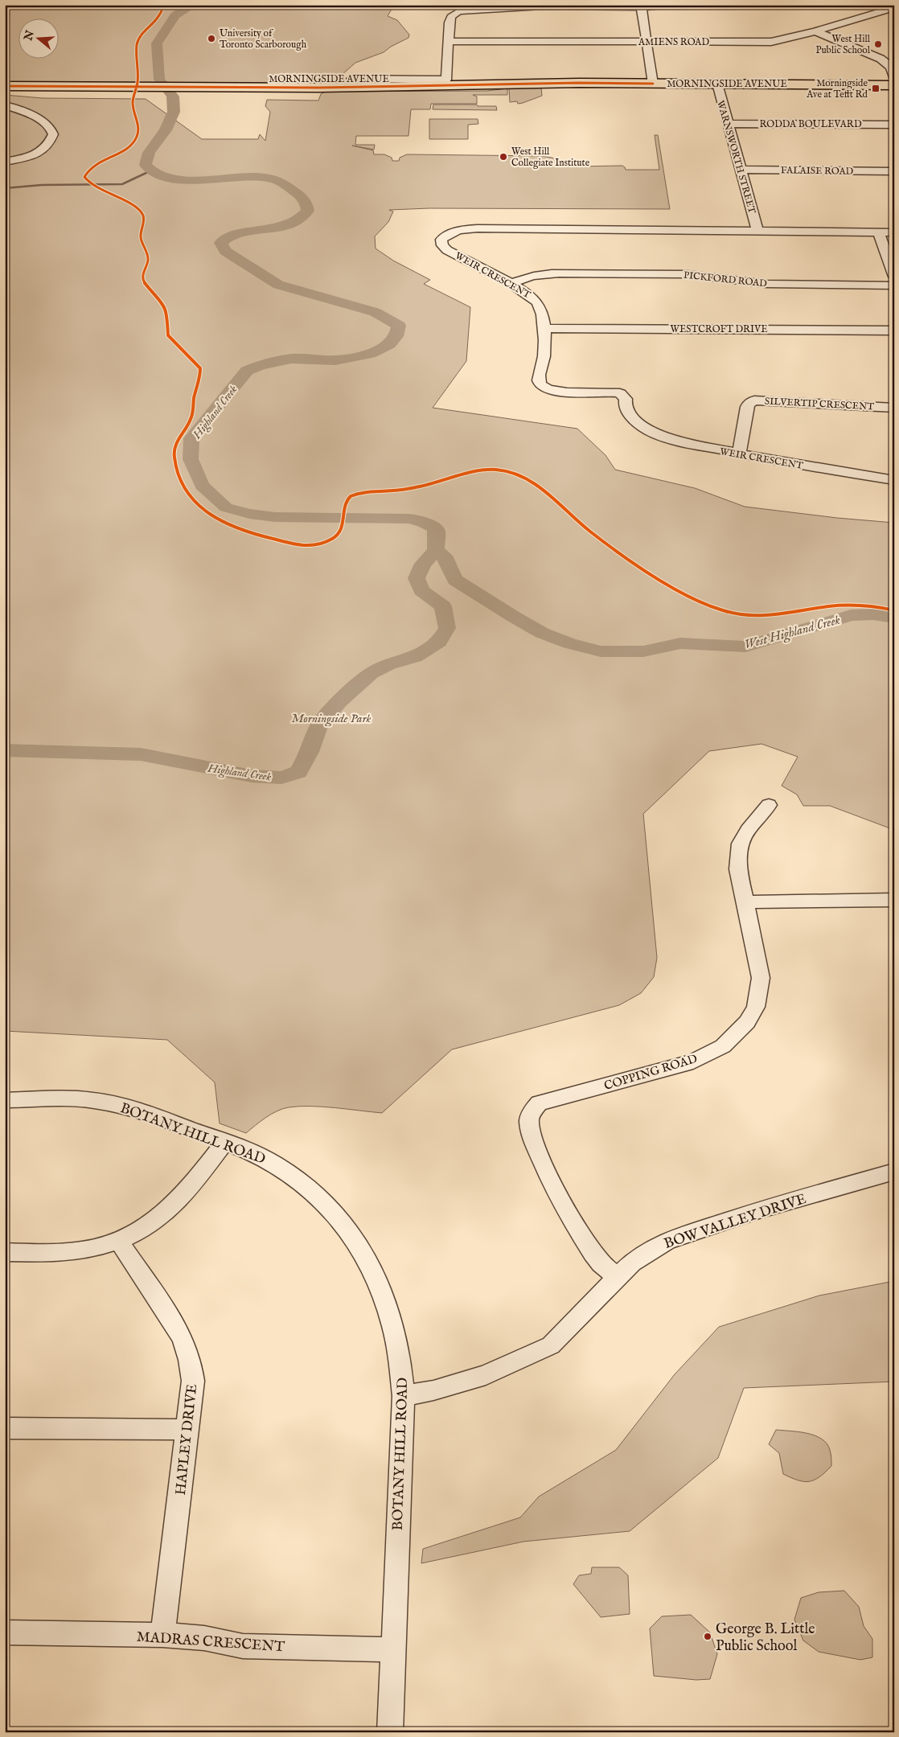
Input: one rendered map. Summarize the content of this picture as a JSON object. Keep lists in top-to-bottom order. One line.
{"streets":{"main road":["MORNINGSIDE AVENUE"],"street":["AMIENS ROAD","RODDA BOULEVARD","WARNSWORTH STREET","FALAISE ROAD","WEIR CRESCENT","PICKFORD ROAD","WESTCROFT DRIVE","SILVERTIP CRESCENT","COPPING ROAD","BOTANY HILL ROAD","BOW VALLEY DRIVE","HAPLEY DRIVE","MADRAS CRESCENT"]},"crossings":[["MORNINGSIDE AVENUE","WARNSWORTH STREET"],["RODDA BOULEVARD","WARNSWORTH STREET"],["WARNSWORTH STREET","FALAISE ROAD"],["WARNSWORTH STREET","WEIR CRESCENT"],["WEIR CRESCENT","PICKFORD ROAD"],["WEIR CRESCENT","WESTCROFT DRIVE"],["WEIR CRESCENT","SILVERTIP CRESCENT"],["COPPING ROAD","BOW VALLEY DRIVE"],["BOTANY HILL ROAD","BOW VALLEY DRIVE"],["BOTANY HILL ROAD","MADRAS CRESCENT"],["HAPLEY DRIVE","MADRAS CRESCENT"]],"water":["Highland Creek","West Highland Creek"],"parks":["Morningside Park"],"places":{"other":["University of Toronto Scarborough","West Hill Public School","West Hill Collegiate Institute","George B. Little Public School"],"transit":["Morningside Ave at Tefft Rd"]},"north":"left"}
